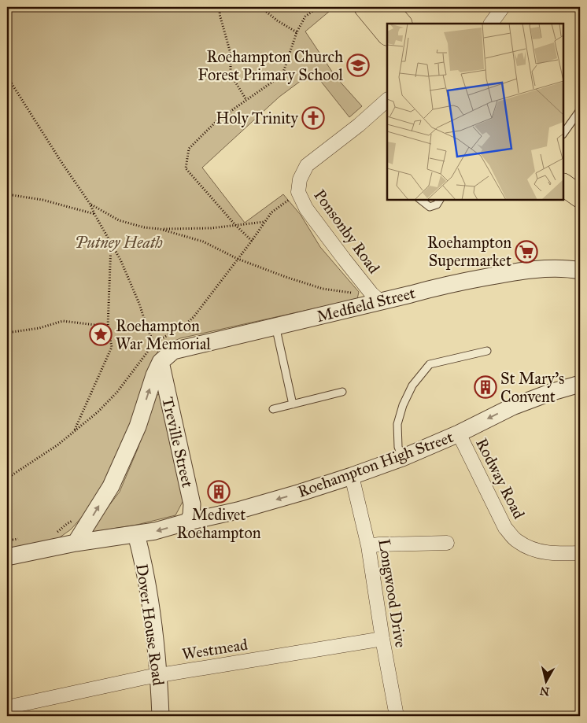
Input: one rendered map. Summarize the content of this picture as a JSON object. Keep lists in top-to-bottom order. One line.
{"streets":{"street":["Ponsonby Road","Medfield Street","Treville Street","Roehampton High Street","Rodway Road","Longwood Drive","Dover House Road","Westmead"]},"crossings":[["Ponsonby Road","Medfield Street"],["Medfield Street","Treville Street"],["Treville Street","Roehampton High Street"],["Roehampton High Street","Rodway Road"],["Roehampton High Street","Longwood Drive"],["Longwood Drive","Westmead"],["Dover House Road","Westmead"]],"one_way":["Roehampton High Street"],"parks":["Putney Heath"],"places":{"school or university":["Roehampton Church Forest Primary School"],"church":["Holy Trinity"],"supermarket":["Roehampton Supermarket"],"place":["Roehampton War Memorial"],"building":["St Mary's Convent","Medivet Roehampton"]},"north":"bottom"}
